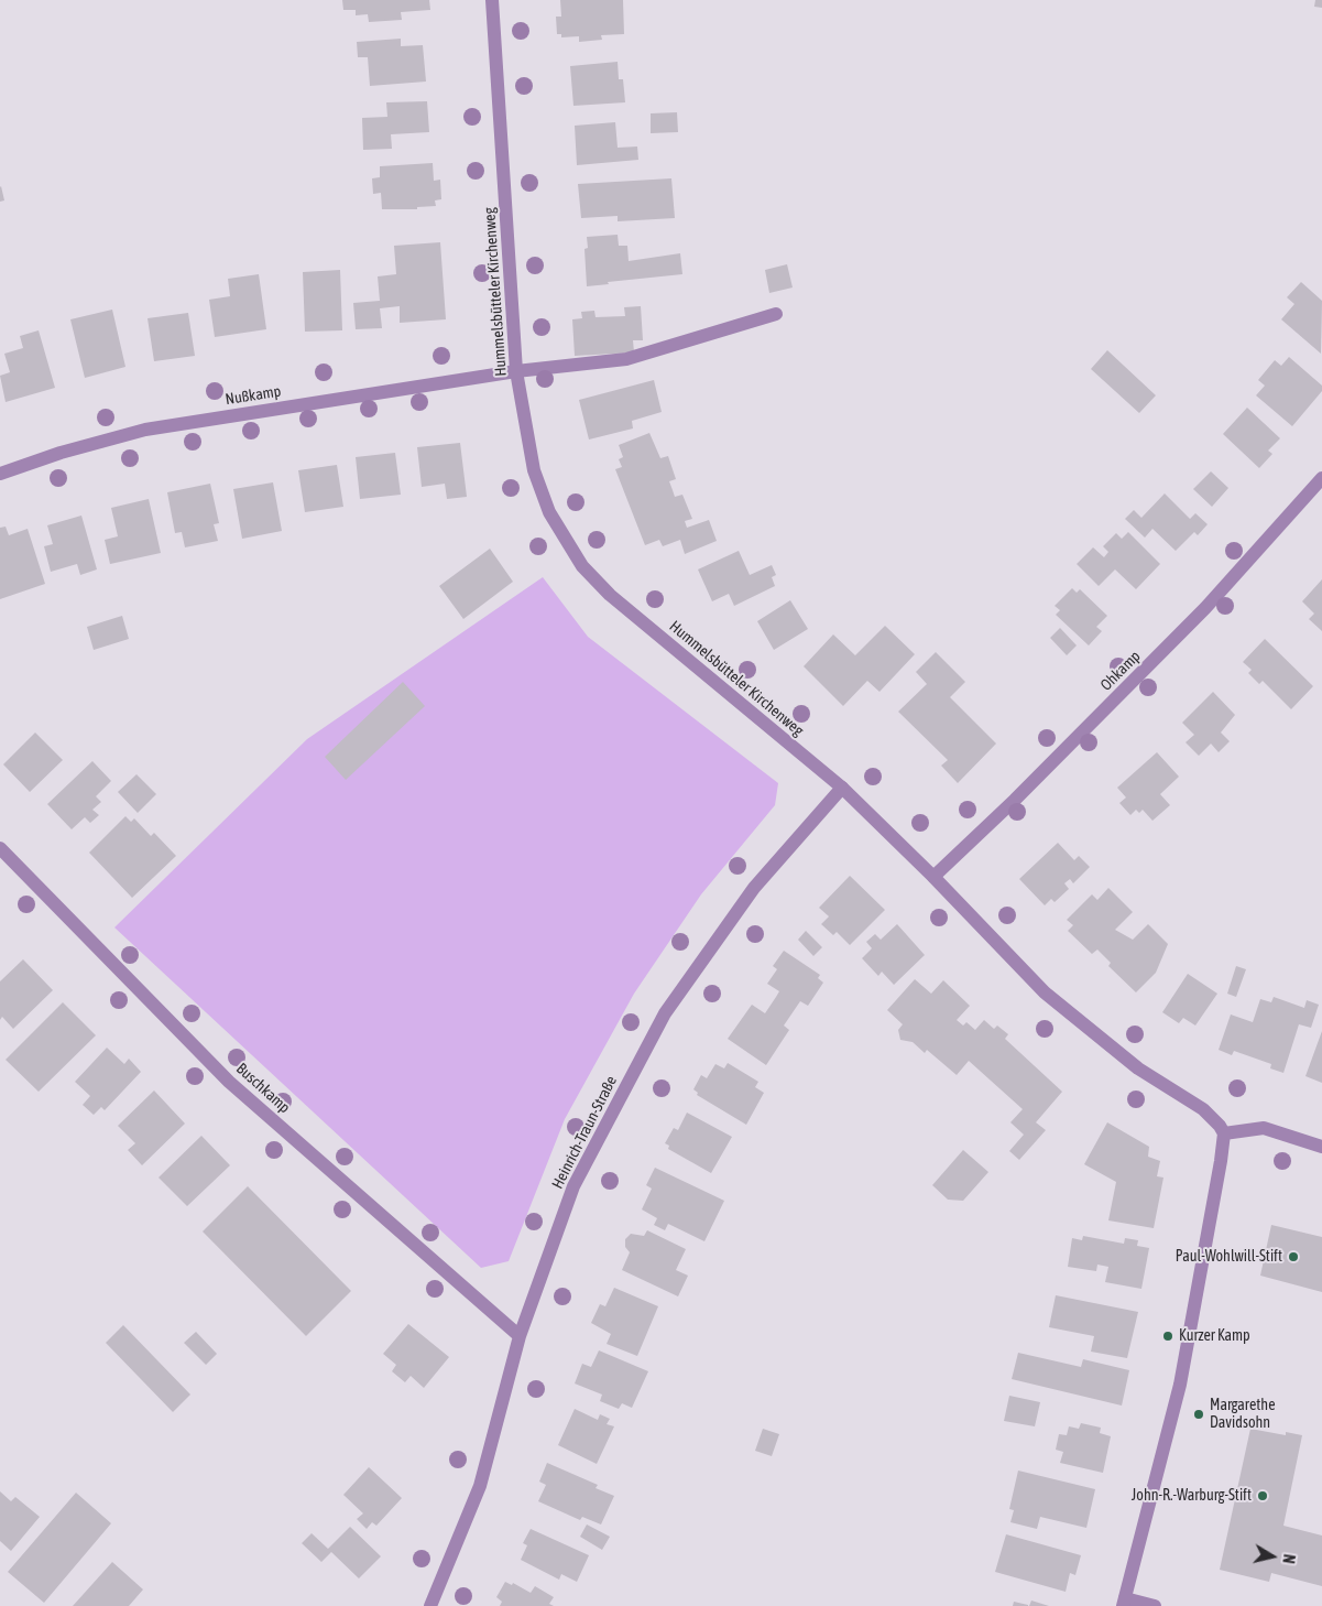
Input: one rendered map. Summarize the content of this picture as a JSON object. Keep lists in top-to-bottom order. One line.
{"streets":{"street":["Hummelsbütteler Kirchenweg","Nußkamp","Ohkamp","Buschkamp","Heinrich-Traun-Straße"]},"crossings":[["Hummelsbütteler Kirchenweg","Nußkamp"],["Hummelsbütteler Kirchenweg","Ohkamp"],["Hummelsbütteler Kirchenweg","Heinrich-Traun-Straße"],["Buschkamp","Heinrich-Traun-Straße"]],"places":["Paul-Wohlwill-Stift","Kurzer Kamp","Margarethe Davidsohn","John-R.-Warburg-Stift"],"north":"right"}
